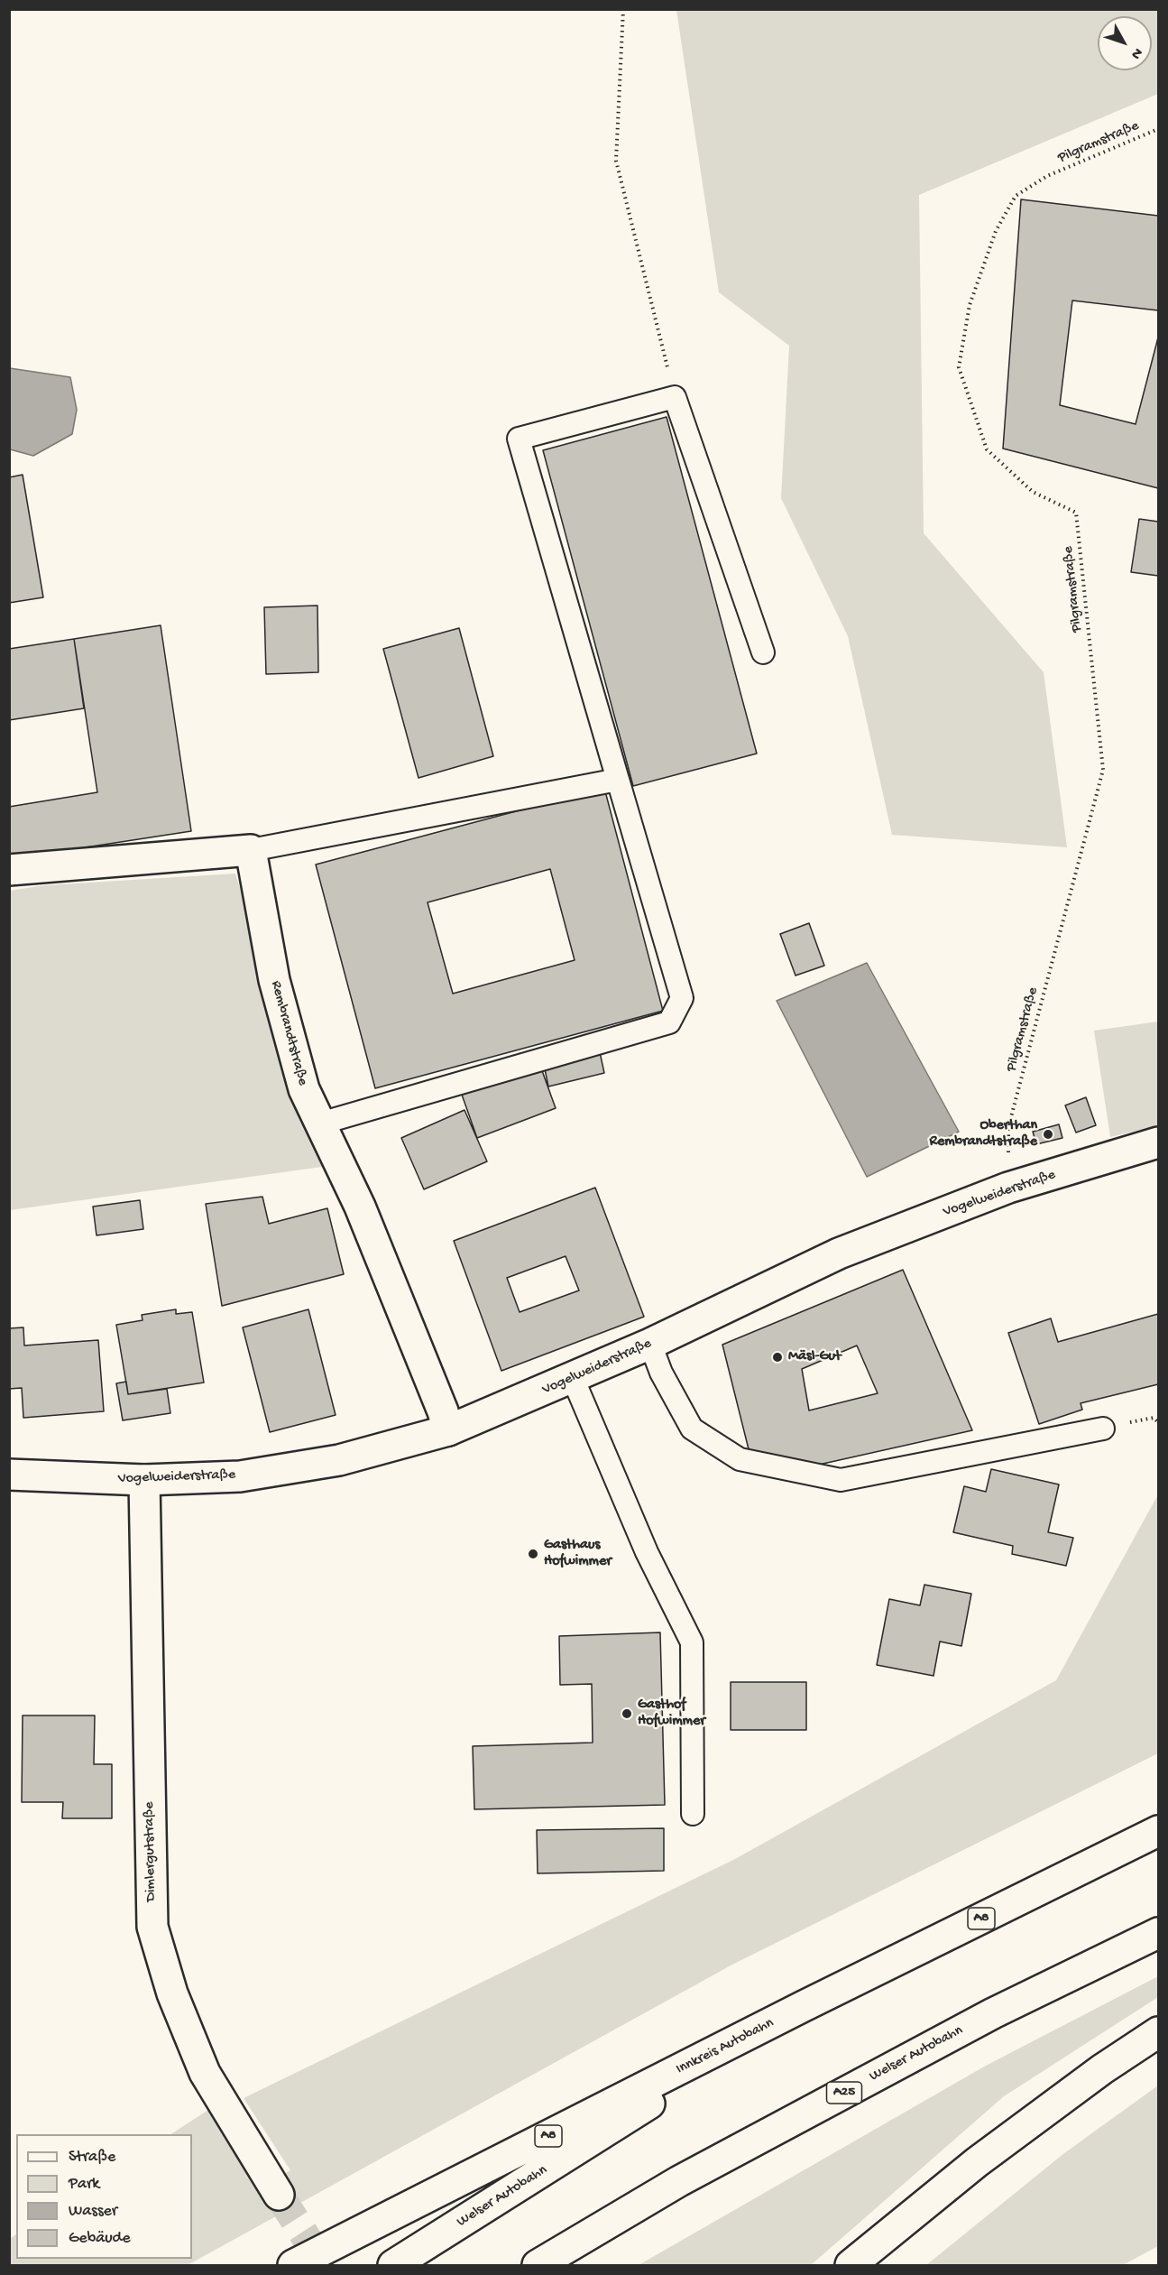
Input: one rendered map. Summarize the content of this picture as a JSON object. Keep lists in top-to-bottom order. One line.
{"streets":{"main road":["Rembrandtstraße","Vogelweiderstraße","Dimlergutstraße","A8","Innkreis Autobahn","Welser Autobahn","A25"],"path":["Pilgramstraße"]},"crossings":[["Pilgramstraße","Vogelweiderstraße"],["Rembrandtstraße","Vogelweiderstraße"],["Vogelweiderstraße","Dimlergutstraße"],["Innkreis Autobahn","Welser Autobahn"]],"places":["Oberthan Rembrandtstraße","Mäsl-Gut","Gasthaus Hofwimmer","Gasthof Hofwimmer"],"legend":["Straße","Park","Wasser","Gebäude"],"north":"bottom right"}
